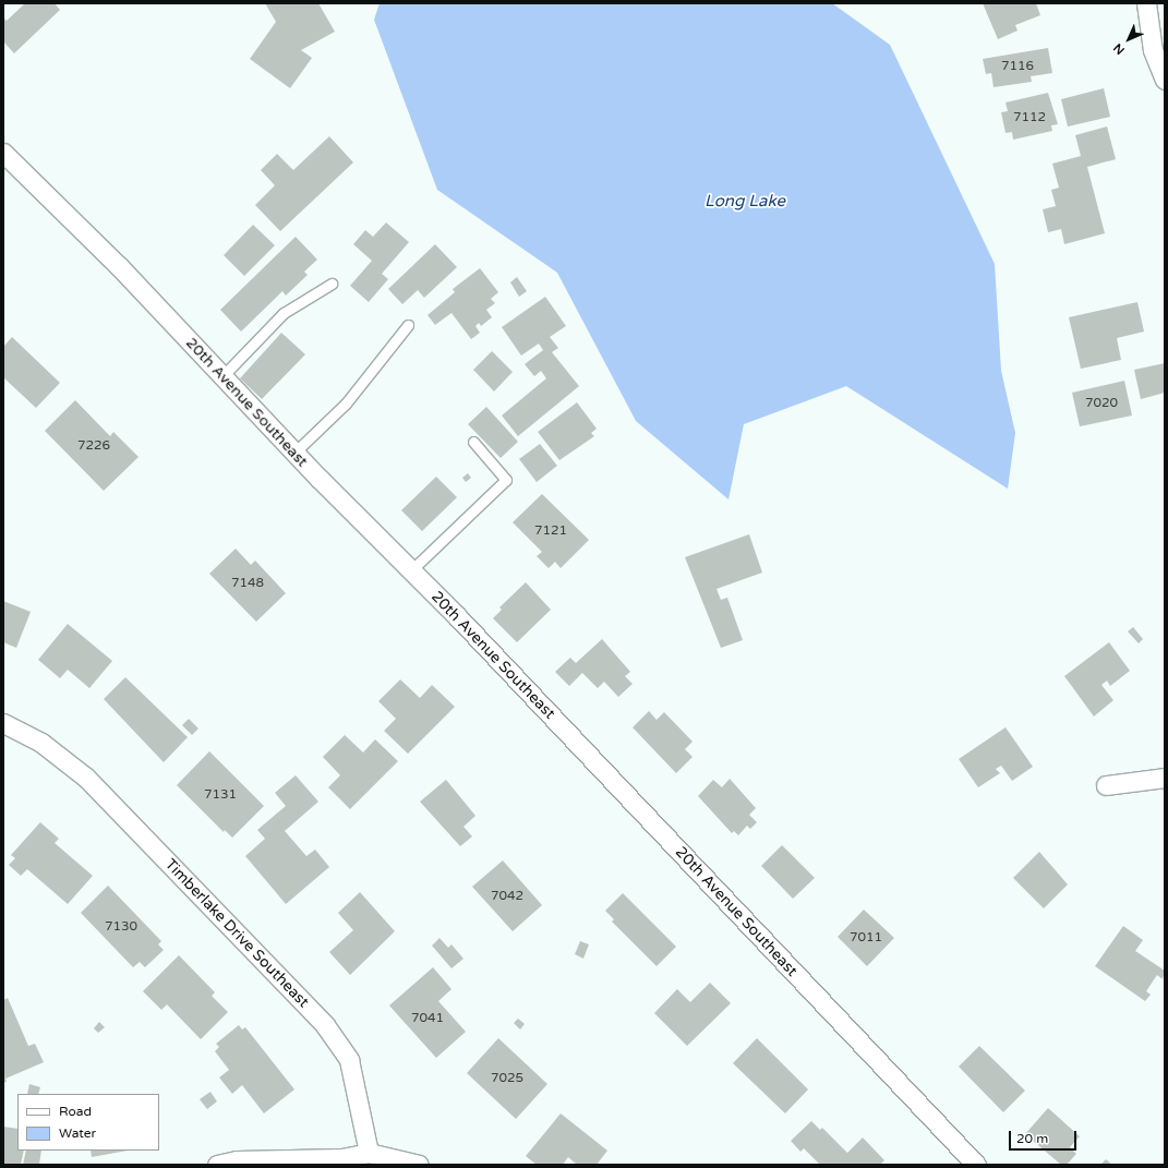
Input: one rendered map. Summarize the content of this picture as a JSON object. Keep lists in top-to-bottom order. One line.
{"streets":{"street":["20th Avenue Southeast","Timberlake Drive Southeast"]},"water":["Long Lake"],"house_numbers":["7116","7112","7020","7226","7121","7148","7131","7042","7130","7011","7041","7025"],"legend":["Road","Water"],"scale_bar":"20 m","north":"bottom left"}
